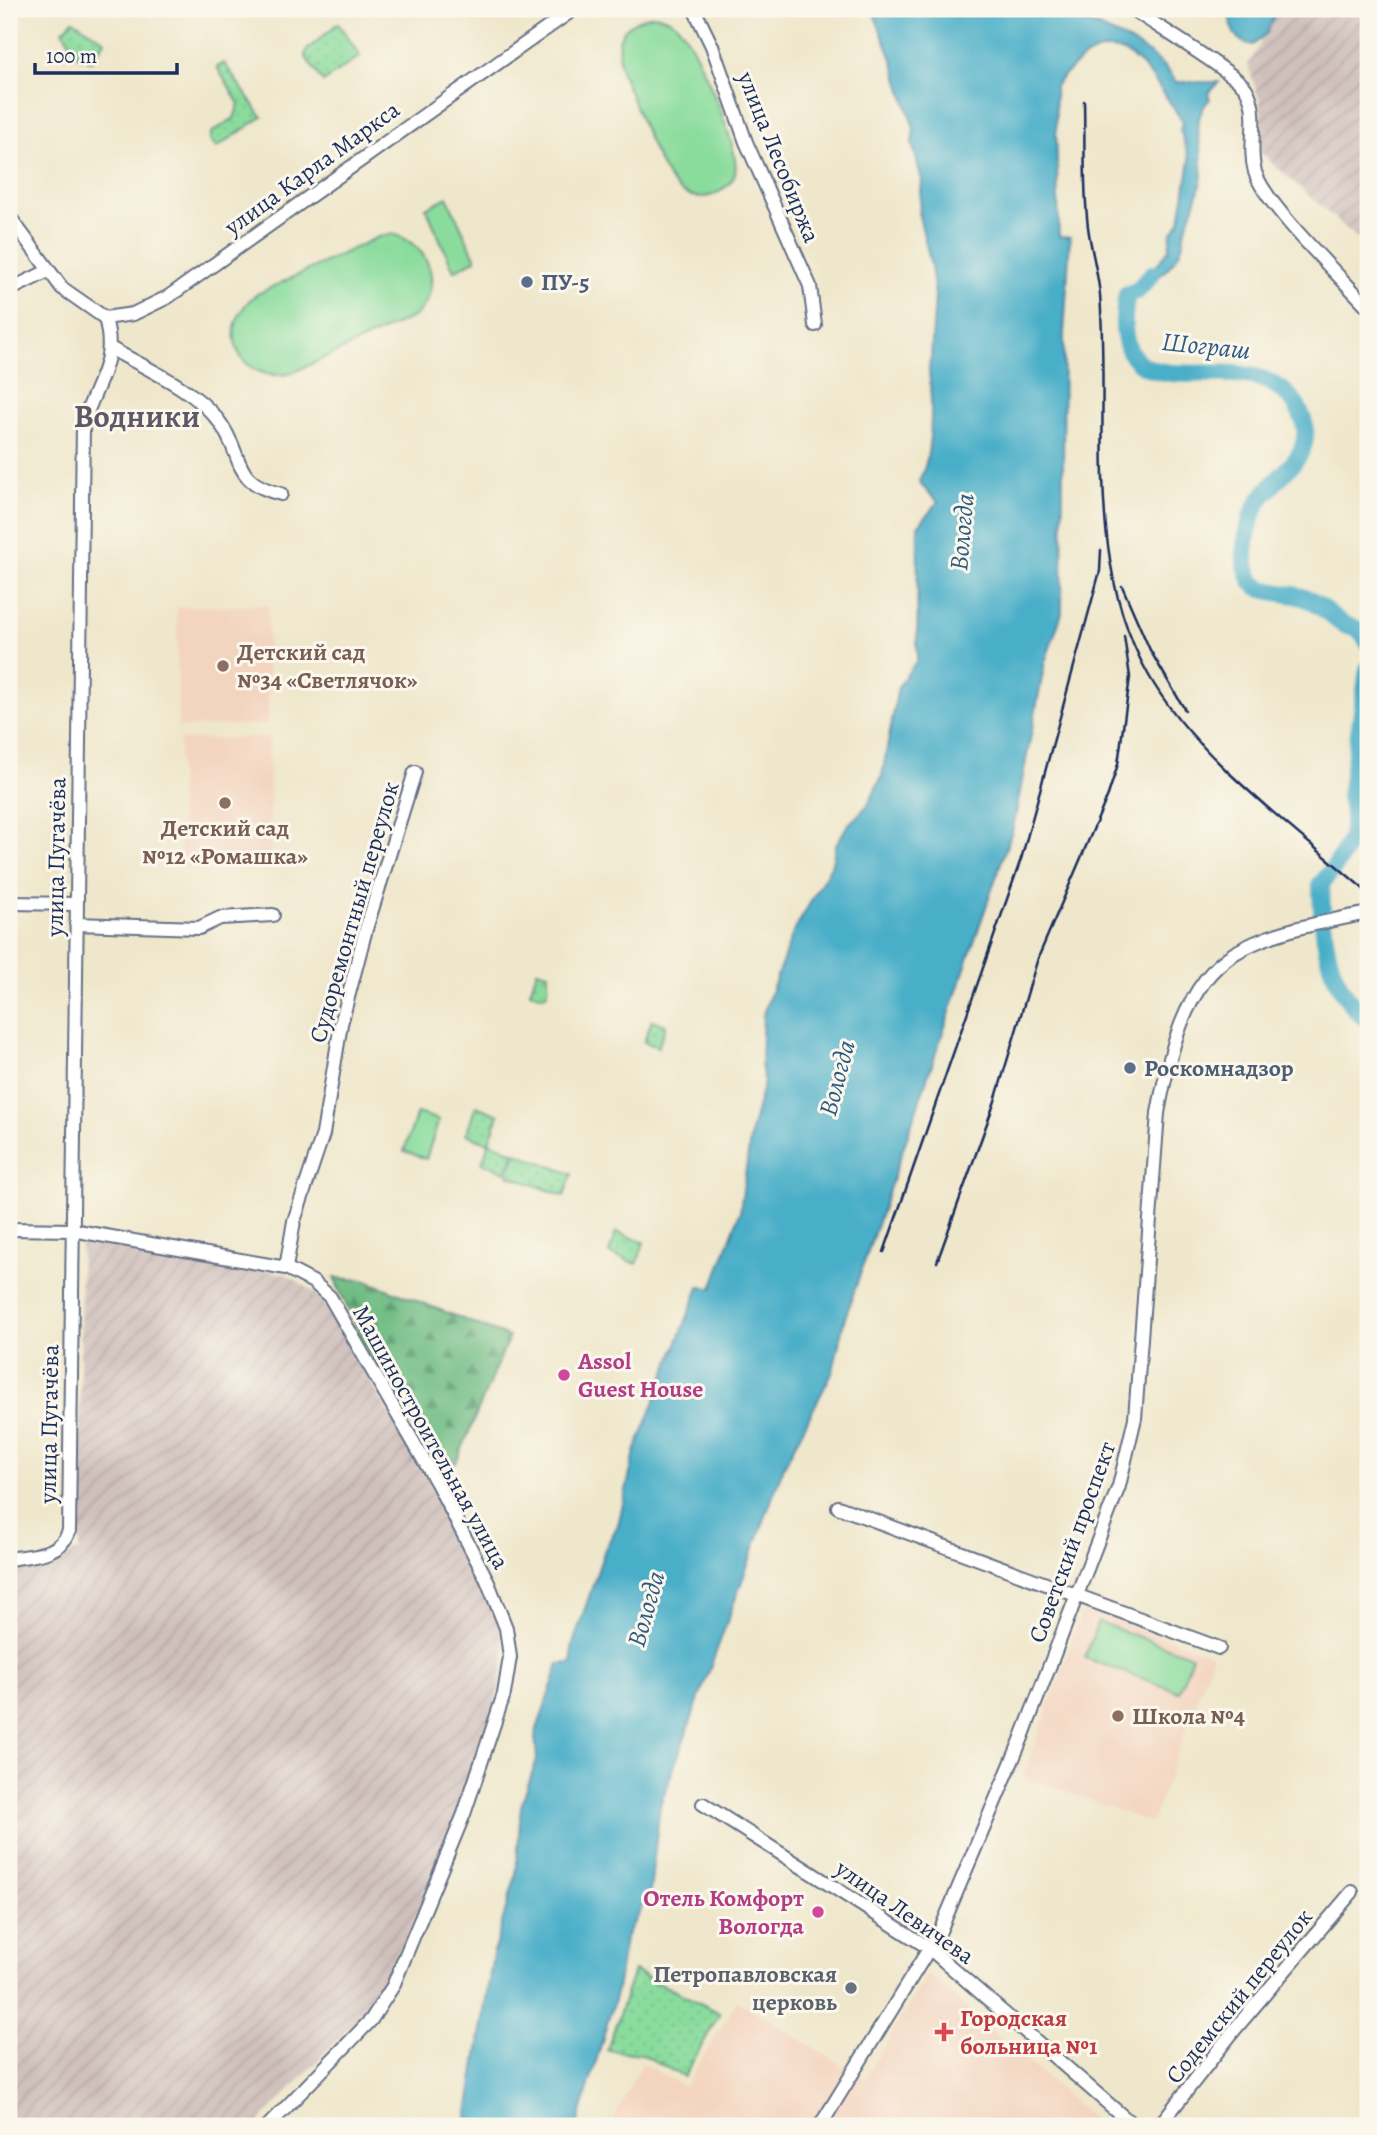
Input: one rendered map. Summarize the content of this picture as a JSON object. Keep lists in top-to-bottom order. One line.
{"streets":{"street":["улица Лесобиржа","улица Карла Маркса","улица Пугачёва","Судоремонтный переулок","Машиностроительная улица","Советский проспект","улица Левичева","Содемский переулок"]},"crossings":[["улица Карла Маркса","улица Пугачёва"],["улица Пугачёва","Машиностроительная улица"],["Судоремонтный переулок","Машиностроительная улица"],["Советский проспект","улица Левичева"]],"districts":["Водники"],"water":["Шограш","Вологда"],"places":{"other":["ПУ-5","Детский сад №34 «Светлячок»","Детский сад №12 «Ромашка»","Роскомнадзор","Assol Guest House","Школа №4","Отель Комфорт Вологда","Петропавловская церковь"],"health":["Городская больница №1"]},"scale_bar":"100 m"}
